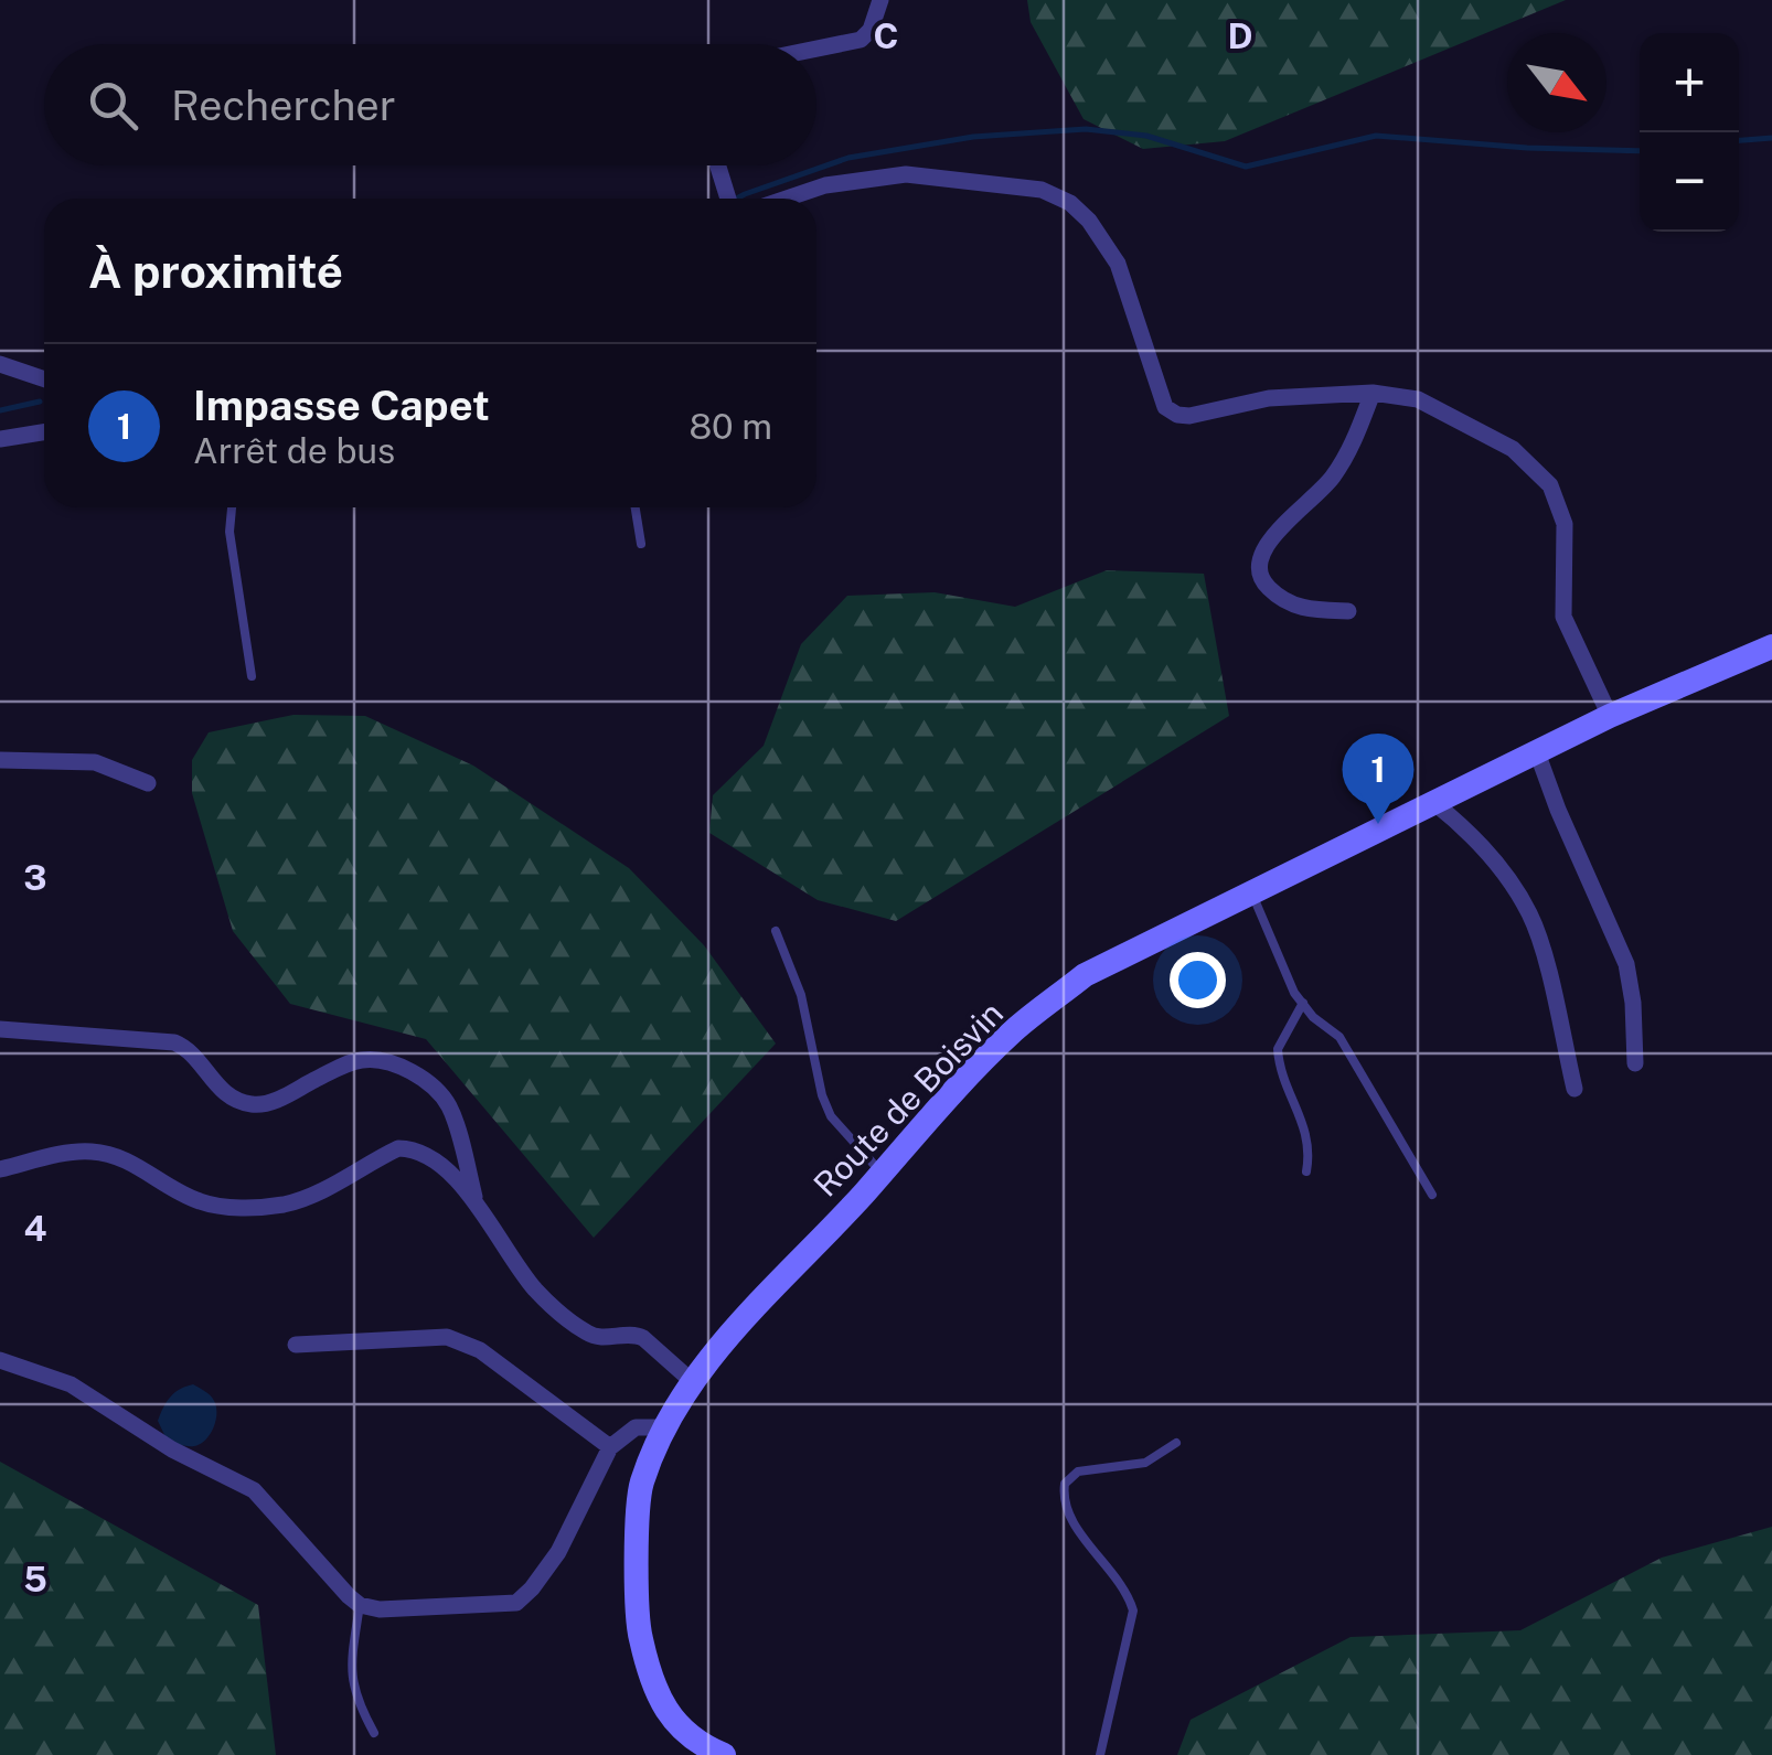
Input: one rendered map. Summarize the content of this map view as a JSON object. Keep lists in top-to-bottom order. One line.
{"streets":{"main road":["Route de Boisvin"]},"north":"bottom right","page":{"map_buttons":["+","−"],"search":"Rechercher","heading":"À proximité","list":[{"mark":"1","name":"Impasse Capet","note":"Arrêt de bus","value":"80 m"}],"pins":"1"},"grid":{"columns":["C","D"],"rows":["3","4","5"]}}
